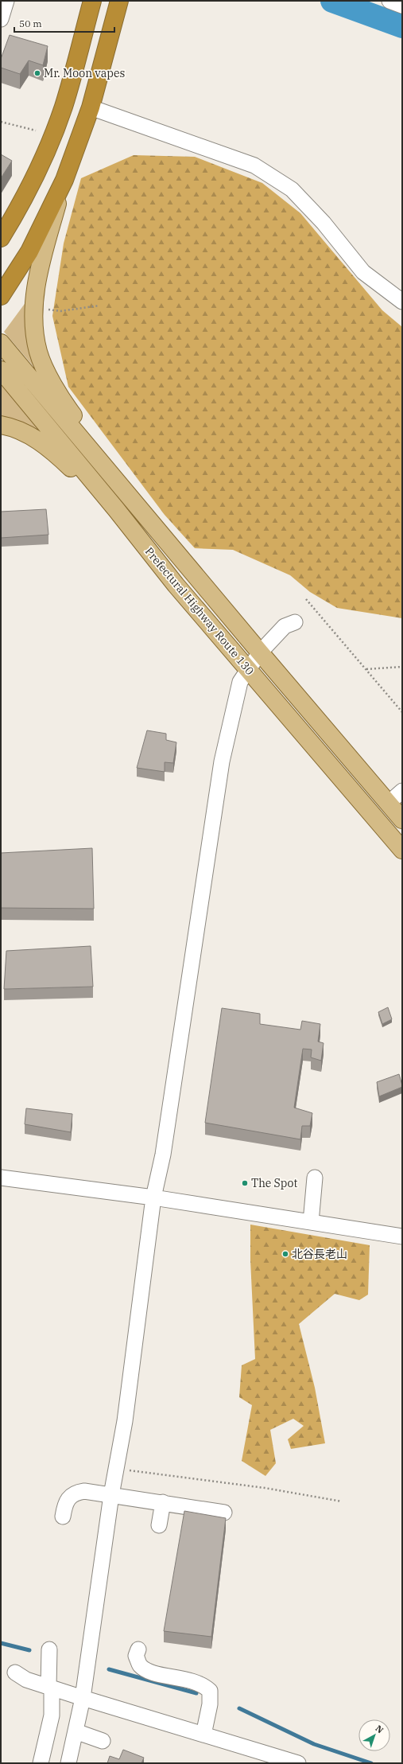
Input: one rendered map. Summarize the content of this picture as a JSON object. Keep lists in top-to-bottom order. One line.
{"streets":{"main road":["Prefectural Highway Route 130"]},"places":["Mr. Moon vapes","The Spot","北谷長老山"],"scale_bar":"50 m","north":"top right"}
